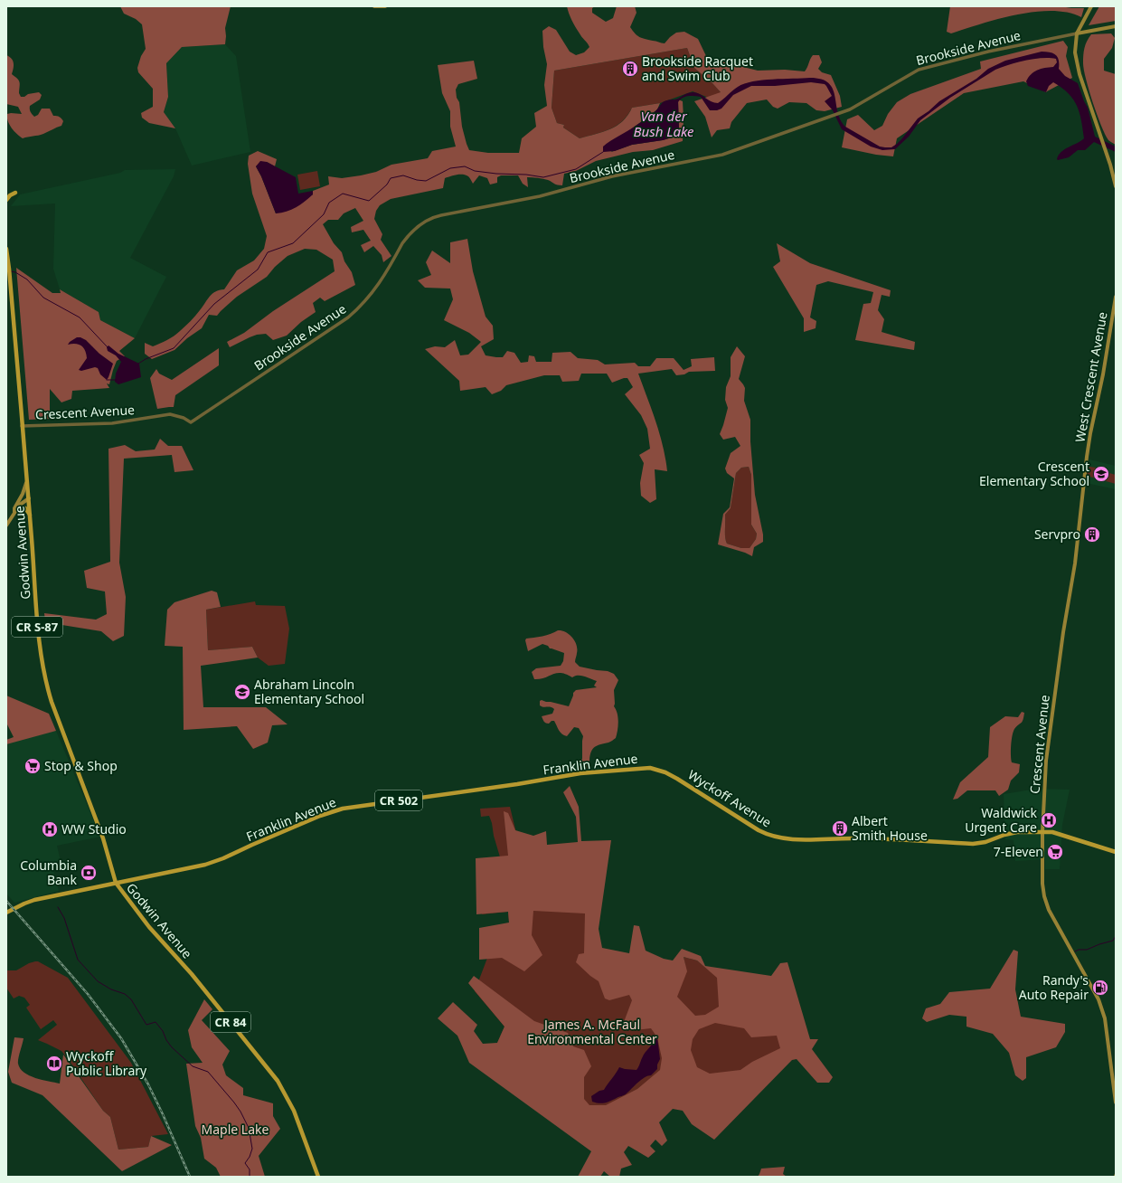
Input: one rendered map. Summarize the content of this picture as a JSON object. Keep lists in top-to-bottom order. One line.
{"streets":{"main road":["Brookside Avenue","West Crescent Avenue","Crescent Avenue","Godwin Avenue","CR S-87","Franklin Avenue","Wyckoff Avenue","CR 502","CR 84"]},"crossings":[["Brookside Avenue","Crescent Avenue"],["West Crescent Avenue","Crescent Avenue"],["Crescent Avenue","Wyckoff Avenue"],["Godwin Avenue","Franklin Avenue"],["Franklin Avenue","Wyckoff Avenue"]],"water":["Van der Bush Lake"],"parks":["James A. McFaul Environmental Center","Maple Lake"],"places":{"building":["Brookside Racquet and Swim Club","Servpro","Albert Smith House"],"school or university":["Crescent Elementary School","Abraham Lincoln Elementary School"],"supermarket":["Stop & Shop","7-Eleven"],"hospital":["Waldwick Urgent Care","WW Studio"],"bank":["Columbia Bank"],"fuel station":["Randy's Auto Repair"],"library":["Wyckoff Public Library"]}}
